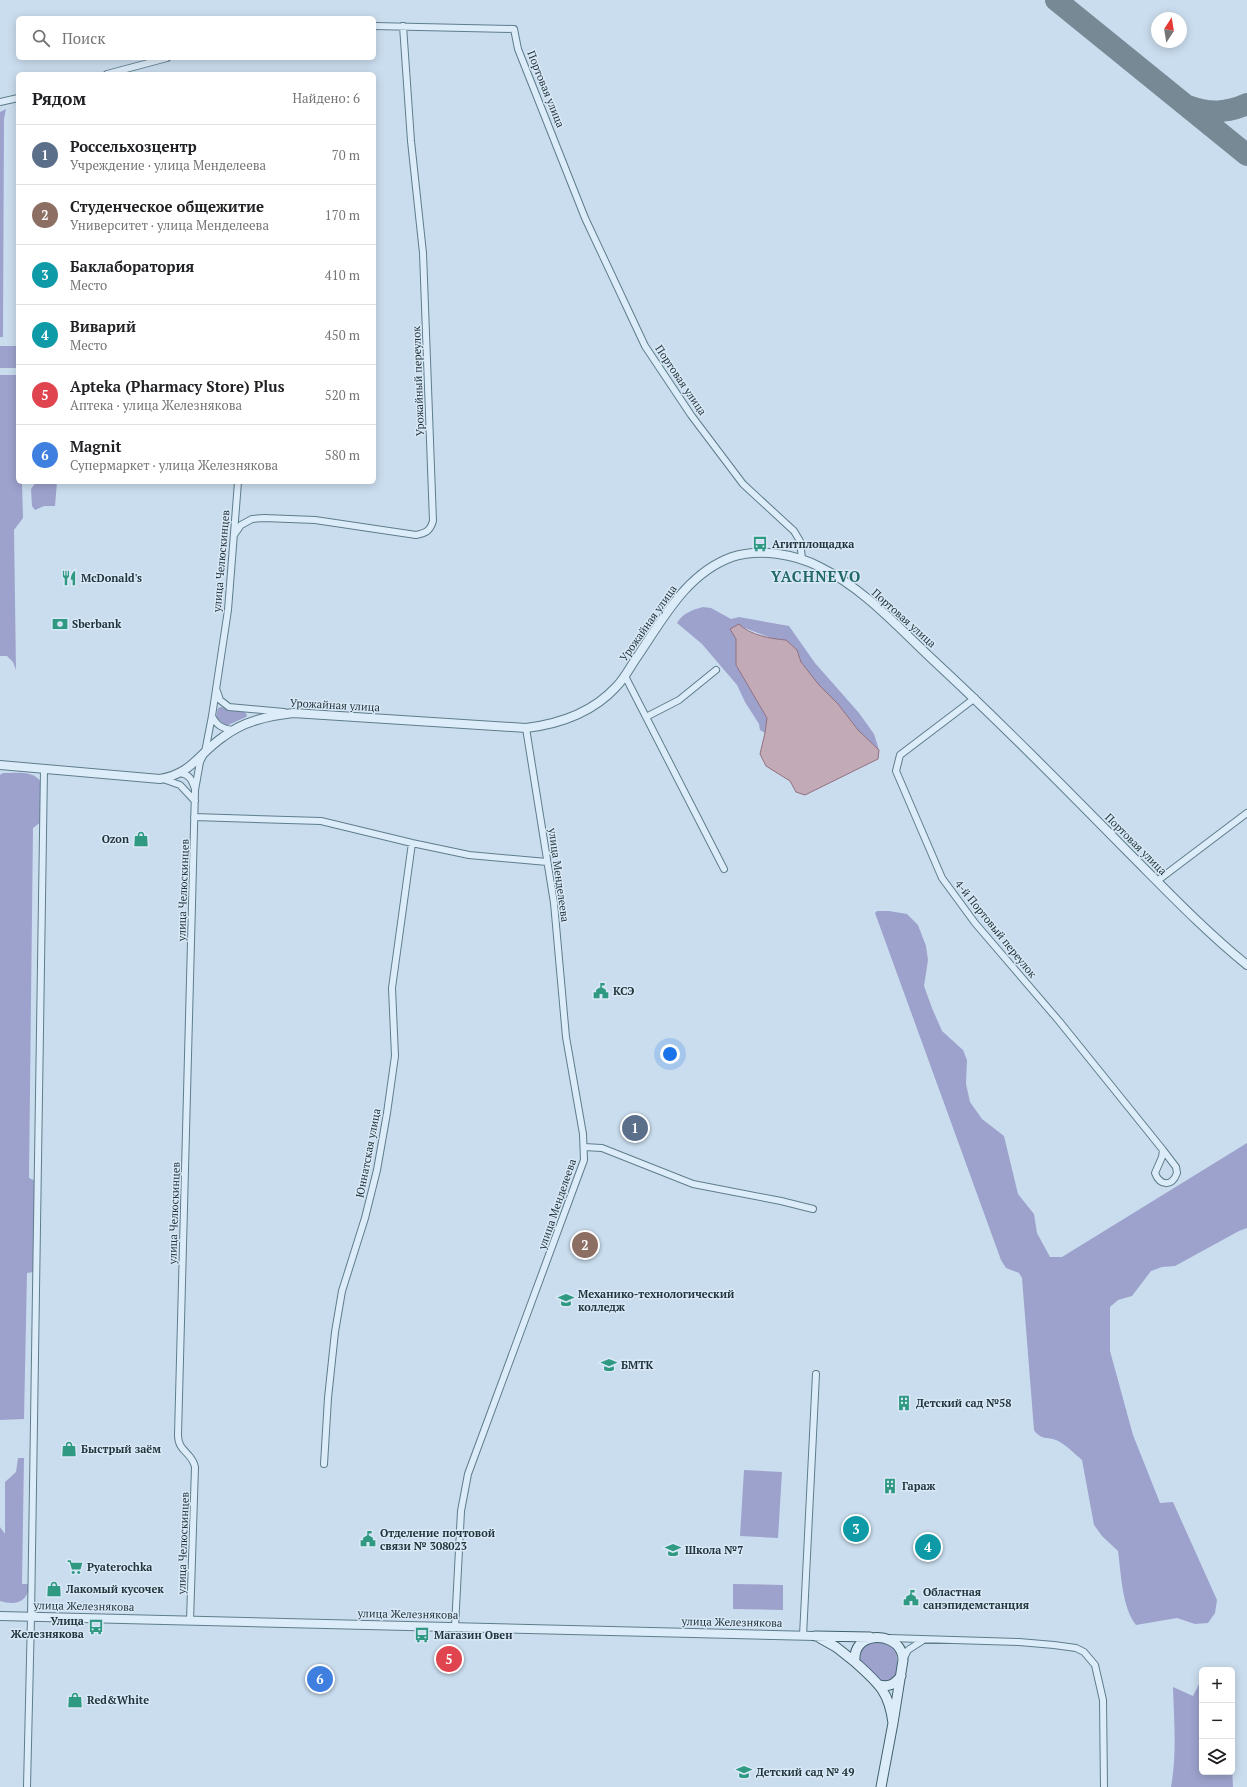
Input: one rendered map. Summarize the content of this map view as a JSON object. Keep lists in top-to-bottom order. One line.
{"streets":{"main road":["улица Железнякова"],"street":["Портовая улица","Урожайный переулок","улица Челюскинцев","Урожайная улица","улица Менделеева","4-й Портовый переулок","Юннатская улица"]},"crossings":[["Портовая улица","Урожайный переулок"],["Портовая улица","Урожайная улица"],["Портовая улица","4-й Портовый переулок"],["Урожайный переулок","улица Челюскинцев"],["улица Челюскинцев","Урожайная улица"],["улица Челюскинцев","улица Железнякова"],["Урожайная улица","улица Менделеева"],["улица Менделеева","улица Железнякова"]],"districts":["YACHNEVO"],"places":{"bus stop":["Агитплощадка","Улица Железнякова","Магазин Овен"],"restaurant":["McDonald's"],"bank":["Sberbank"],"shop":["Ozon","Быстрый заём","Лакомый кусочек","Red&White"],"public building":["КСЭ","Отделение почтовой связи № 308023","Областная санэпидемстанция"],"school or university":["Механико-технологический колледж","БМТК","Школа №7","Детский сад № 49"],"building":["Детский сад №58","Гараж"],"supermarket":["Pyaterochka"]},"north":"top","page":{"search":"Поиск","heading":["Рядом","Найдено: 6"],"list":[{"mark":"1","name":"Россельхозцентр","note":"Учреждение · улица Менделеева","value":"70 m"},{"mark":"2","name":"Студенческое общежитие","note":"Университет · улица Менделеева","value":"170 m"},{"mark":"3","name":"Баклаборатория","note":"Место","value":"410 m"},{"mark":"4","name":"Виварий","note":"Место","value":"450 m"},{"mark":"5","name":"Apteka (Pharmacy Store) Plus","note":"Аптека · улица Железнякова","value":"520 m"},{"mark":"6","name":"Magnit","note":"Супермаркет · улица Железнякова","value":"580 m"}],"pins":["1","2","3","4","5","6"],"map_buttons":["+","−"]}}
